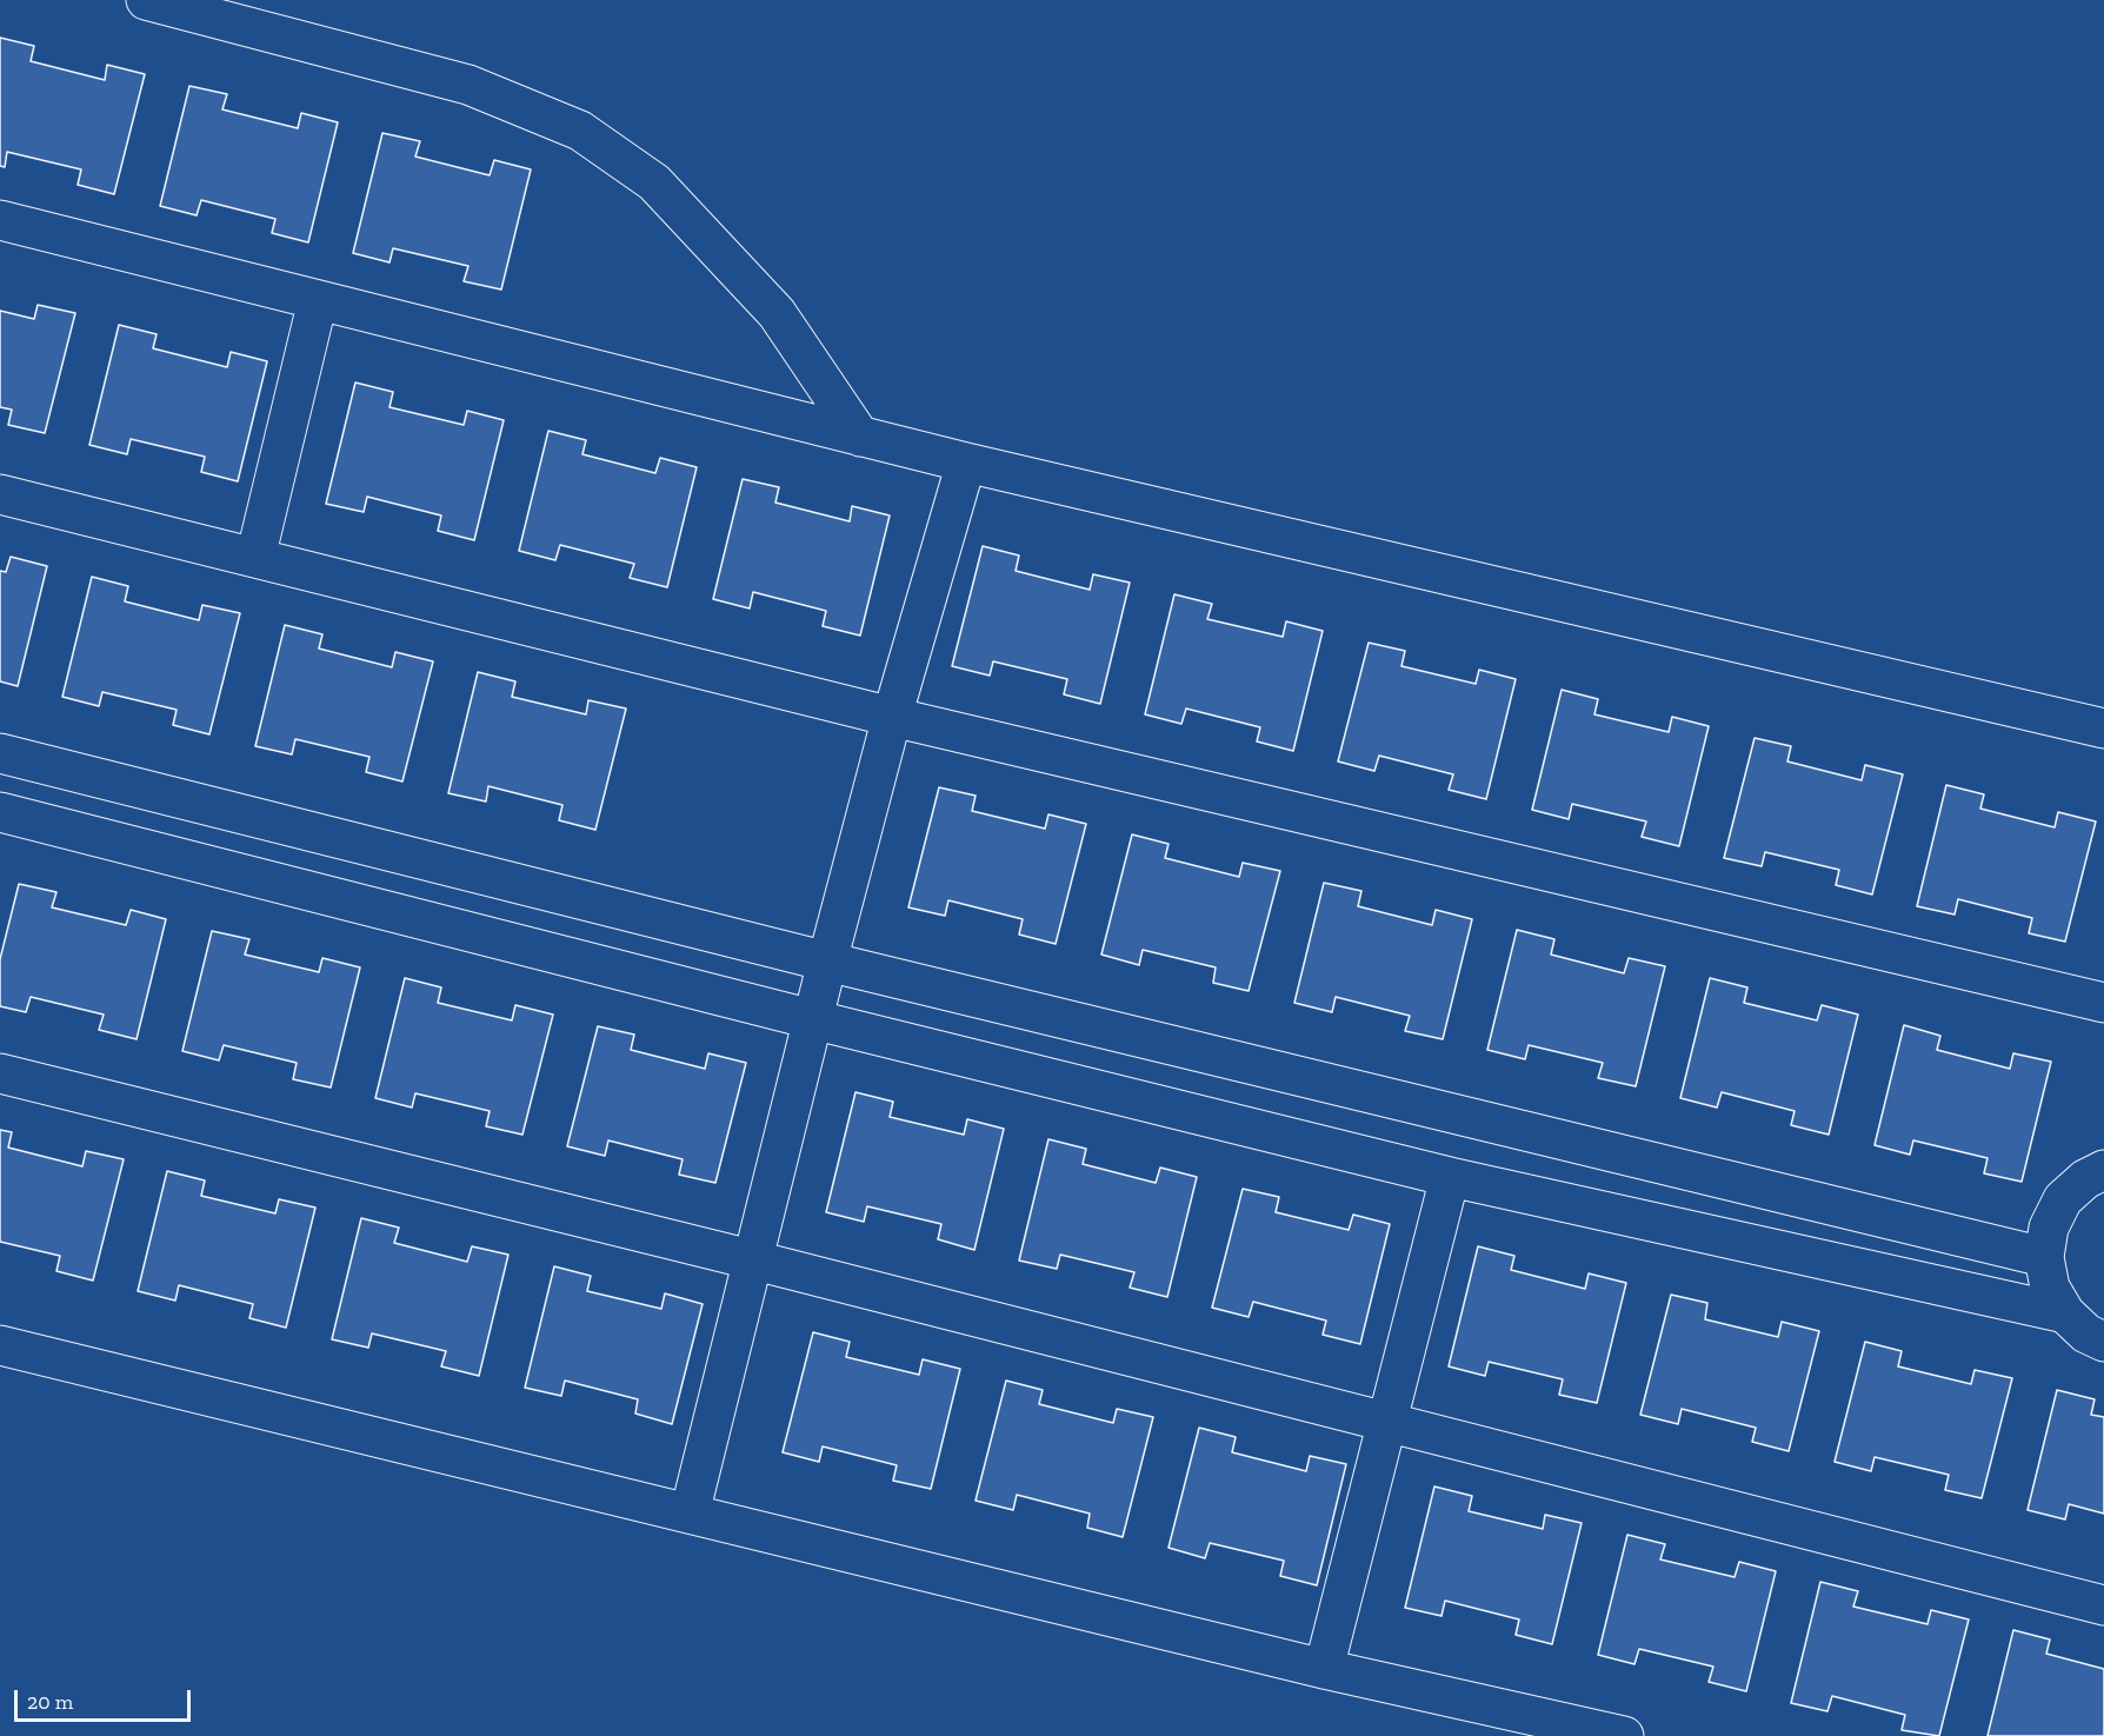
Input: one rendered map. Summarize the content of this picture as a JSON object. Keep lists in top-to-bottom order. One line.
{"scale_bar":"20 m"}
